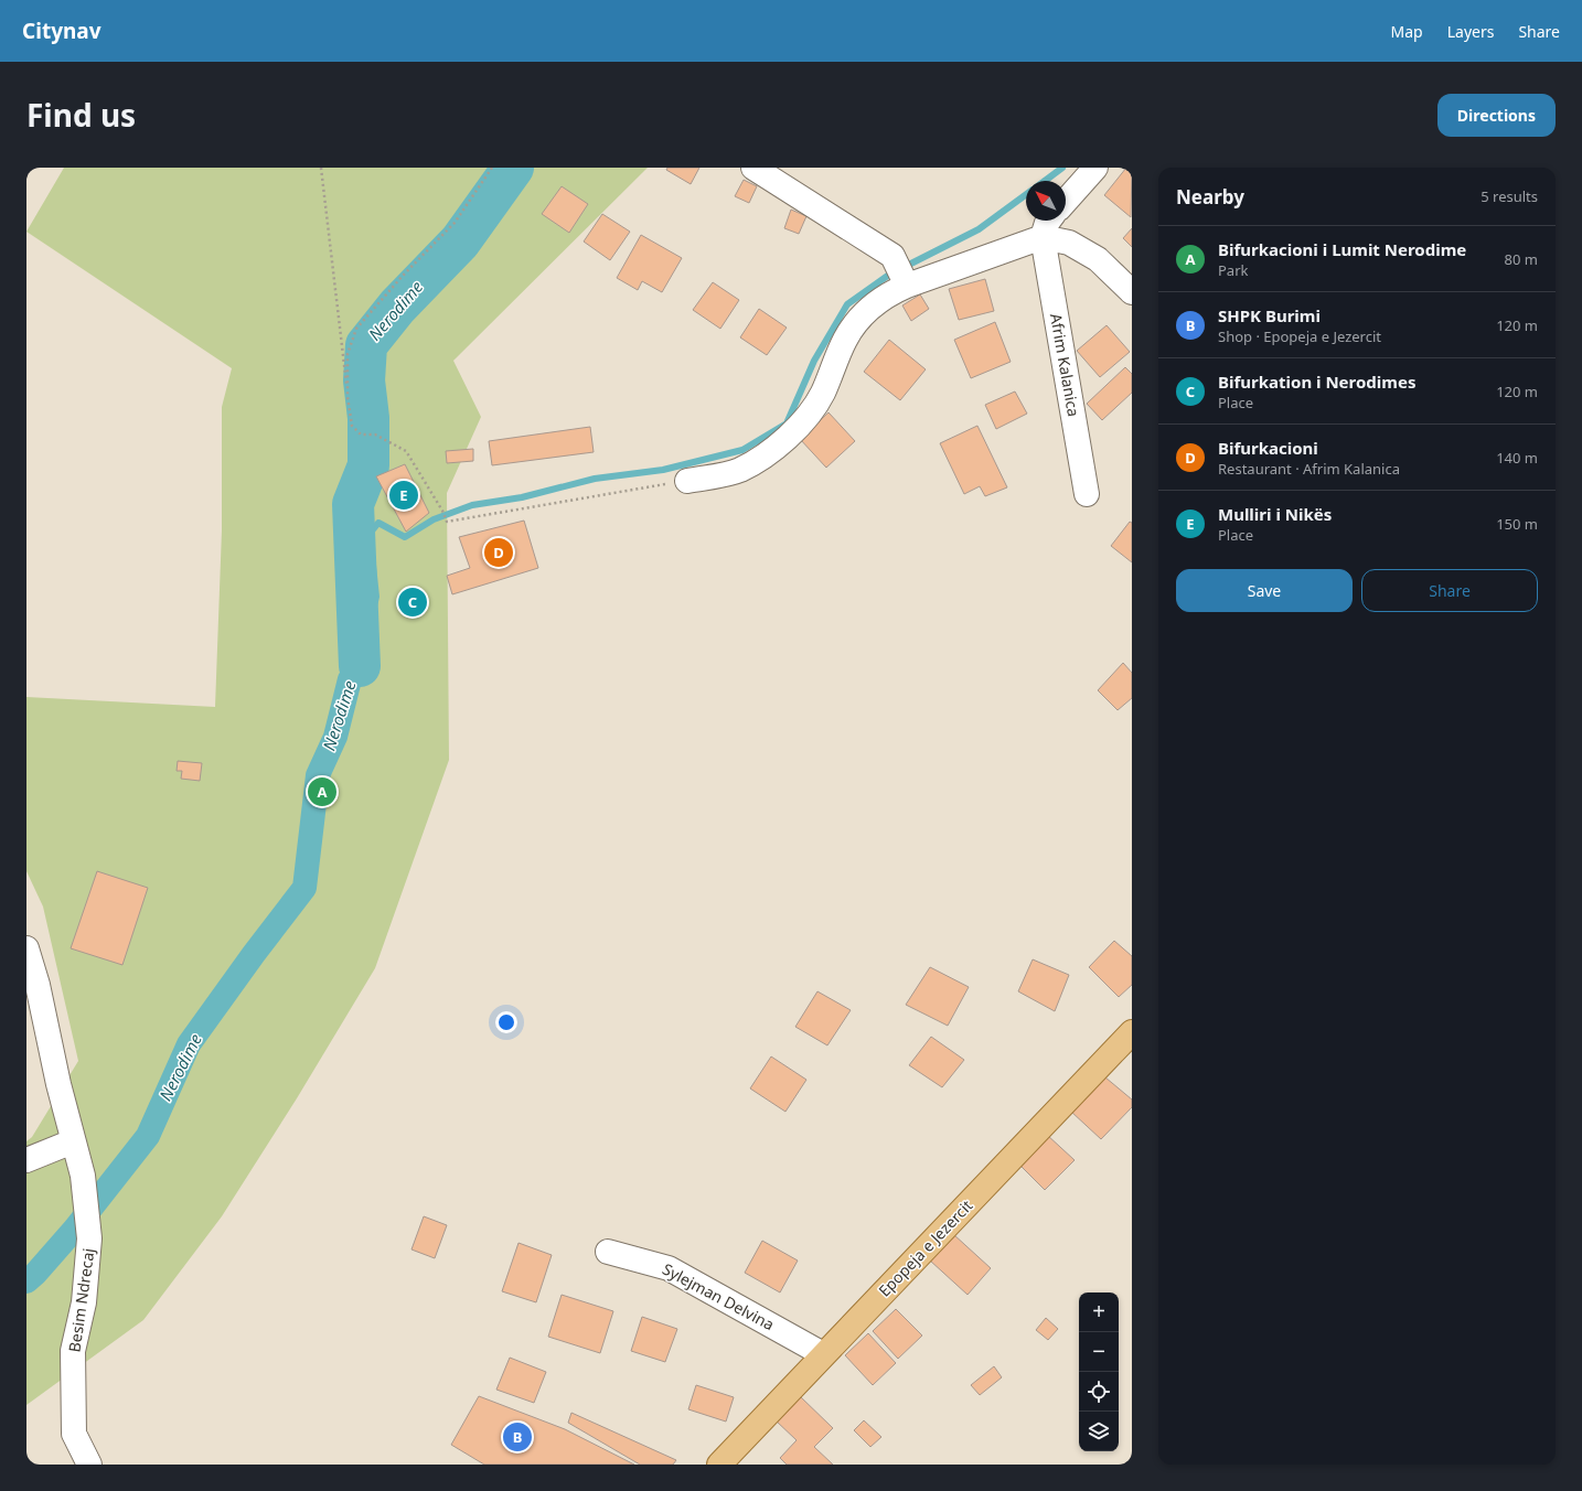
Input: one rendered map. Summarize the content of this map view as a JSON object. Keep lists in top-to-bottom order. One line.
{"streets":{"main road":["Epopeja e Jezercit"],"street":["Afrim Kalanica","Sylejman Delvina","Besim Ndrecaj"]},"crossings":[["Epopeja e Jezercit","Sylejman Delvina"]],"water":["Nerodime"],"north":"top left","page":{"header":"Citynav","nav":["Map","Layers","Share"],"title":"Find us","buttons":["Directions",["Save","Share"]],"heading":["Nearby","5 results"],"list":[{"mark":"A","name":"Bifurkacioni i Lumit Nerodime","note":"Park","value":"80 m"},{"mark":"B","name":"SHPK Burimi","note":"Shop · Epopeja e Jezercit","value":"120 m"},{"mark":"C","name":"Bifurkation i Nerodimes","note":"Place","value":"120 m"},{"mark":"D","name":"Bifurkacioni","note":"Restaurant · Afrim Kalanica","value":"140 m"},{"mark":"E","name":"Mulliri i Nikës","note":"Place","value":"150 m"}],"pins":["E","D","C","A","B"],"map_buttons":["+","−"]}}
